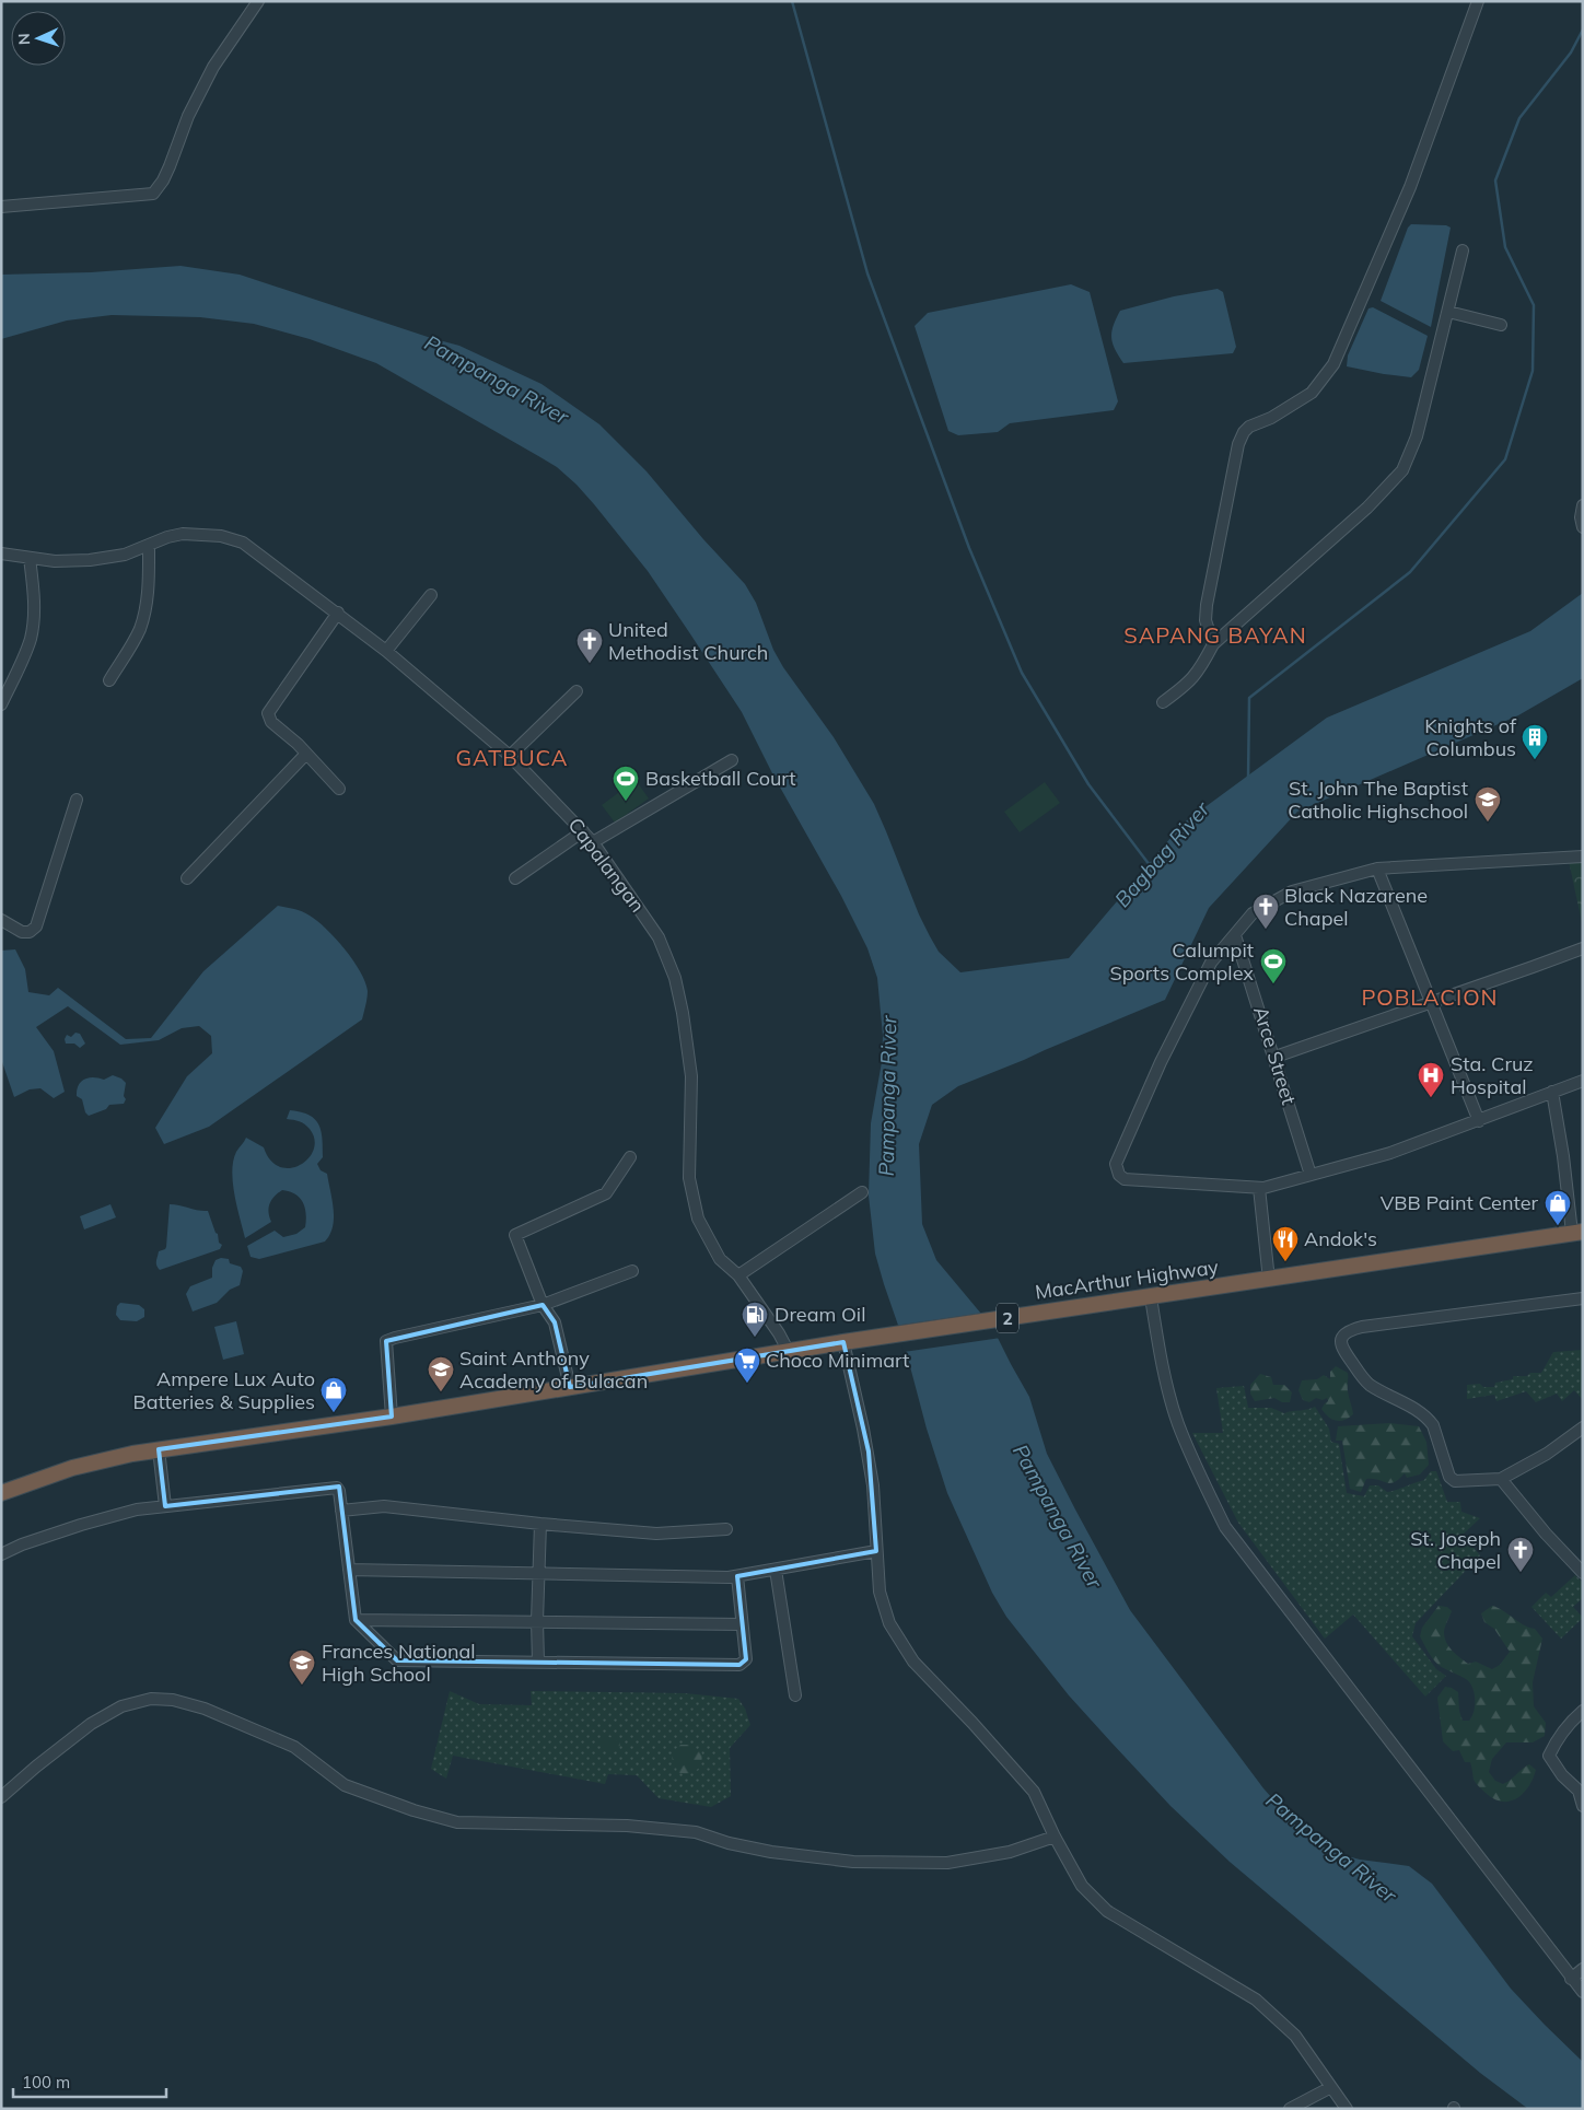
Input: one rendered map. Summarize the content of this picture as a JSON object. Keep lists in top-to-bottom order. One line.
{"streets":{"highway":["MacArthur Highway","2"],"street":["Capalangan","Arce Street"]},"crossings":[["Capalangan","MacArthur Highway"]],"districts":["SAPANG BAYAN","GATBUCA","POBLACION"],"water":["Pampanga River","Bagbag River"],"places":{"church":["United Methodist Church","Black Nazarene Chapel","St. Joseph Chapel"],"building":["Knights of Columbus"],"sports":["Basketball Court","Calumpit Sports Complex"],"school or university":["St. John The Baptist Catholic Highschool","Saint Anthony Academy of Bulacan","Frances National High School"],"hospital":["Sta. Cruz Hospital"],"shop":["VBB Paint Center","Ampere Lux Auto Batteries & Supplies"],"restaurant":["Andok's"],"fuel station":["Dream Oil"],"supermarket":["Choco Minimart"]},"scale_bar":"100 m","north":"left"}
